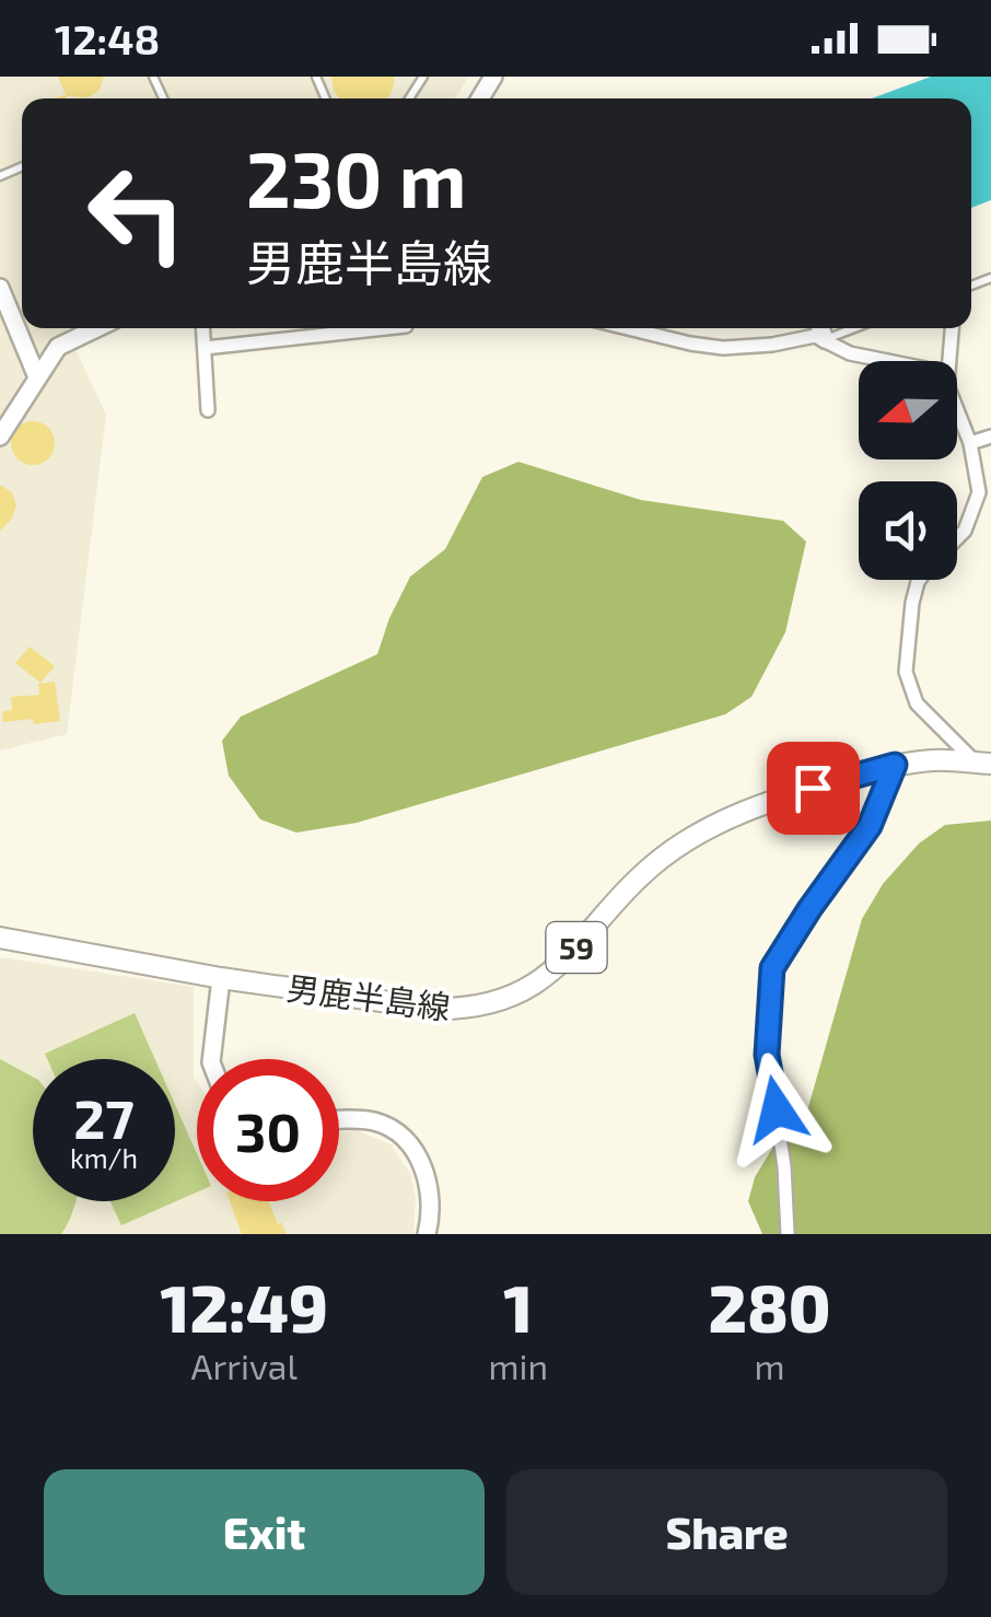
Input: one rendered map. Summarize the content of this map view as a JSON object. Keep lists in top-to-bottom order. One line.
{"streets":{"main road":["59","男鹿半島線"]},"north":"left","page":{"status":"12:48","turn":["230 m","男鹿半島線"],"speed":"27 km/h","limit":"30","eta":["12:49","Arrival","1","min","280","m"],"buttons":["Exit","Share"]}}
